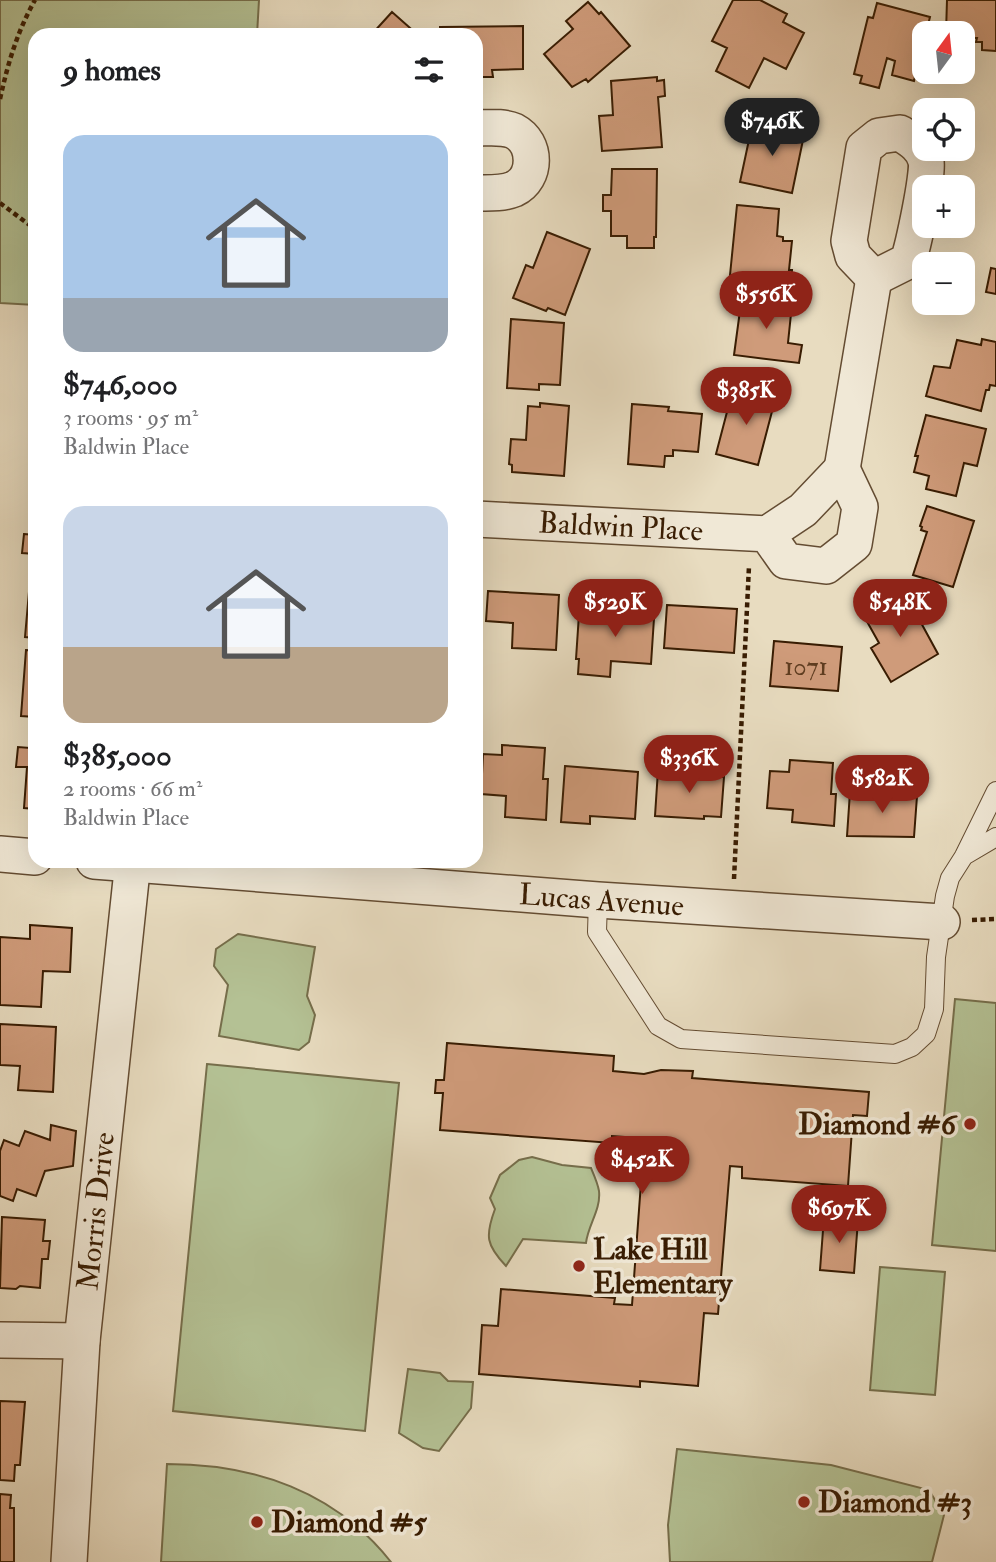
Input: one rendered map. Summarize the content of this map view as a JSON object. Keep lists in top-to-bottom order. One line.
{"streets":{"street":["Baldwin Place","Lucas Avenue","Morris Drive"]},"places":["Diamond #6","Lake Hill Elementary","Diamond #3","Diamond #5"],"house_numbers":["1071"],"north":"top","page":{"map_buttons":["+","−"],"heading":"9 homes","price":["$746K","$556K","$385K","$529K","$548K","$336K","$582K","$452K","$697K"],"list":[{"name":"$746,000","note":"3 rooms · 95 m² · Baldwin Place"},{"name":"$385,000","note":"2 rooms · 66 m² · Baldwin Place"}]}}
